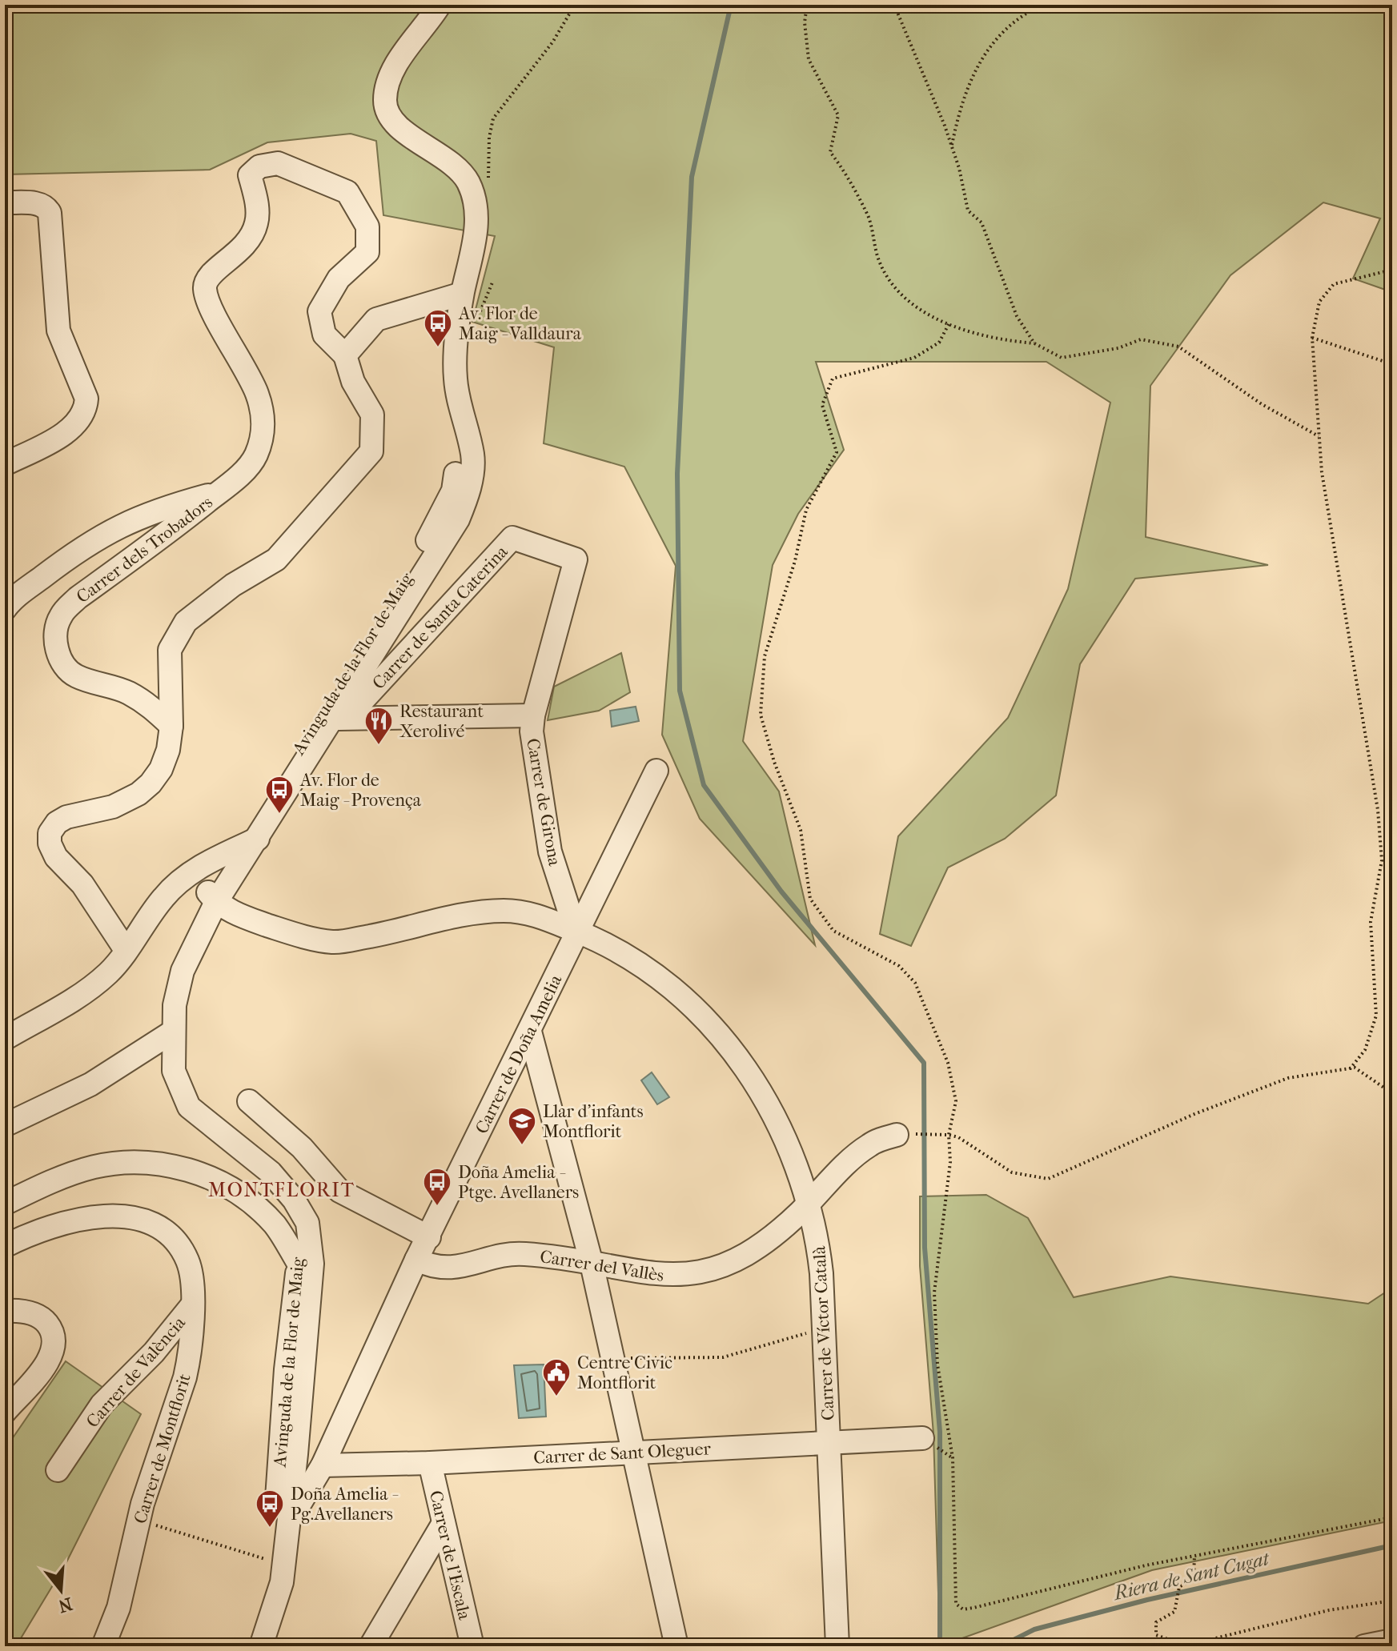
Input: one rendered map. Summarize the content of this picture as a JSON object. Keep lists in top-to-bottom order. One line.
{"streets":{"street":["Carrer dels Trobadors","Carrer de Santa Caterina","Avinguda de la Flor de Maig","Carrer de Girona","Carrer de Doña Amelia","Carrer del Vallès","Carrer de Víctor Català","Carrer de València","Carrer de Montflorit","Carrer de Sant Oleguer","Carrer de l'Escala"]},"crossings":[["Carrer de Santa Caterina","Avinguda de la Flor de Maig"],["Carrer de Santa Caterina","Carrer de Girona"],["Avinguda de la Flor de Maig","Carrer de Doña Amelia"],["Avinguda de la Flor de Maig","Carrer de Víctor Català"],["Carrer de Girona","Carrer de Doña Amelia"],["Carrer de Girona","Carrer de Víctor Català"],["Carrer de Doña Amelia","Carrer del Vallès"],["Carrer de Doña Amelia","Carrer de Víctor Català"],["Carrer de Doña Amelia","Carrer de Sant Oleguer"],["Carrer del Vallès","Carrer de Víctor Català"],["Carrer de Víctor Català","Carrer de Sant Oleguer"],["Carrer de València","Carrer de Montflorit"],["Carrer de Sant Oleguer","Carrer de l'Escala"]],"districts":["MONTFLORIT"],"water":["Riera de Sant Cugat"],"places":{"bus stop":["Av. Flor de Maig - Valldaura","Av. Flor de Maig - Provença","Doña Amelia - Ptge. Avellaners","Doña Amelia - Pg.Avellaners"],"restaurant":["Restaurant Xerolivé"],"school or university":["Llar d'infants Montflorit"],"public building":["Centre Civic Montflorit"]},"north":"bottom"}
